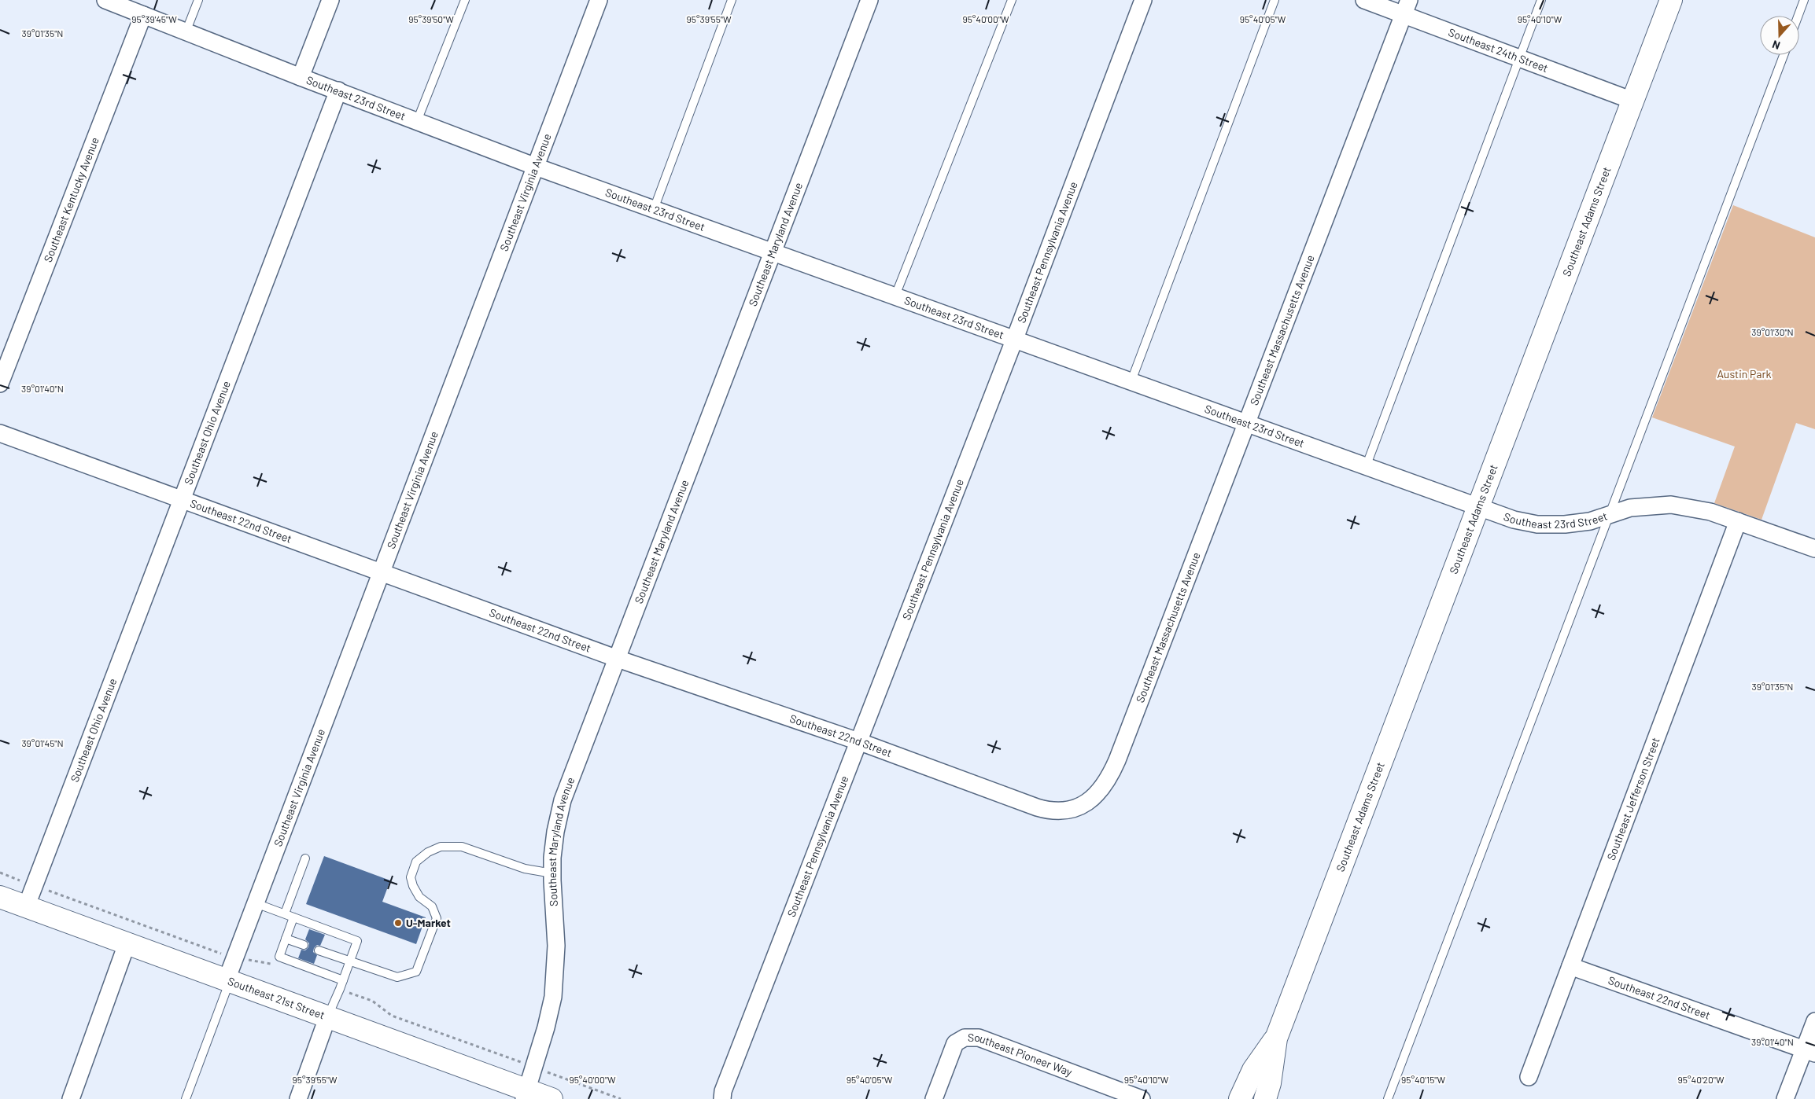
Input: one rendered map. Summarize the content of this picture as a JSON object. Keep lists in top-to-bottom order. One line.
{"streets":{"main road":["Southeast Adams Street","Southeast 21st Street"],"street":["Southeast 24th Street","Southeast 23rd Street","Southeast Virginia Avenue","Southeast Kentucky Avenue","Southeast Maryland Avenue","Southeast Pennsylvania Avenue","Southeast Massachusetts Avenue","Southeast Ohio Avenue","Southeast 22nd Street","Southeast Jefferson Street","Southeast Pioneer Way"]},"crossings":[["Southeast 24th Street","Southeast Adams Street"],["Southeast 24th Street","Southeast Massachusetts Avenue"],["Southeast 23rd Street","Southeast Virginia Avenue"],["Southeast 23rd Street","Southeast Kentucky Avenue"],["Southeast 23rd Street","Southeast Adams Street"],["Southeast 23rd Street","Southeast Maryland Avenue"],["Southeast 23rd Street","Southeast Pennsylvania Avenue"],["Southeast 23rd Street","Southeast Massachusetts Avenue"],["Southeast 23rd Street","Southeast Ohio Avenue"],["Southeast 23rd Street","Southeast Jefferson Street"],["Southeast Virginia Avenue","Southeast 22nd Street"],["Southeast Virginia Avenue","Southeast 21st Street"],["Southeast Maryland Avenue","Southeast 22nd Street"],["Southeast Maryland Avenue","Southeast 21st Street"],["Southeast Pennsylvania Avenue","Southeast 22nd Street"],["Southeast Massachusetts Avenue","Southeast 22nd Street"],["Southeast Ohio Avenue","Southeast 22nd Street"],["Southeast Ohio Avenue","Southeast 21st Street"],["Southeast 22nd Street","Southeast Jefferson Street"]],"parks":["Austin Park"],"places":["U-Market"],"north":"bottom","coordinates":["95°39'45\"W","95°39'50\"W","95°39'55\"W","95°40'00\"W","95°40'05\"W","95°40'10\"W","39°01'35\"N","39°01'30\"N","39°01'40\"N","39°01'45\"N","95°40'15\"W","95°40'20\"W"]}
